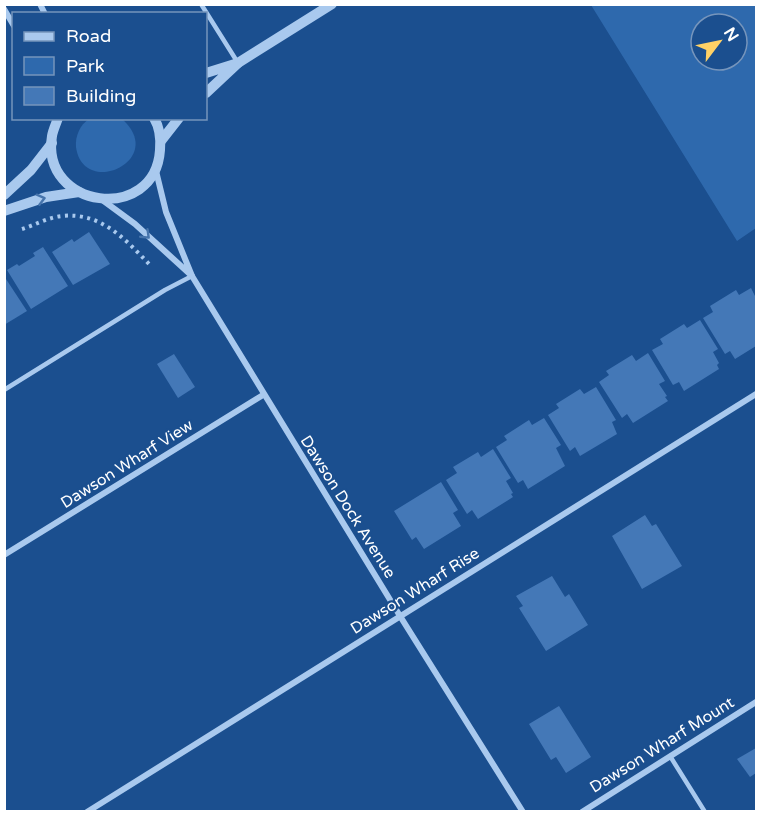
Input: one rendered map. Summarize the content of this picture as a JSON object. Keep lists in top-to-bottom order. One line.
{"streets":{"street":["Dawson Wharf View","Dawson Dock Avenue","Dawson Wharf Rise","Dawson Wharf Mount"]},"crossings":[["Dawson Wharf View","Dawson Dock Avenue"],["Dawson Dock Avenue","Dawson Wharf Rise"]],"legend":["Road","Park","Building"],"north":"top right"}
